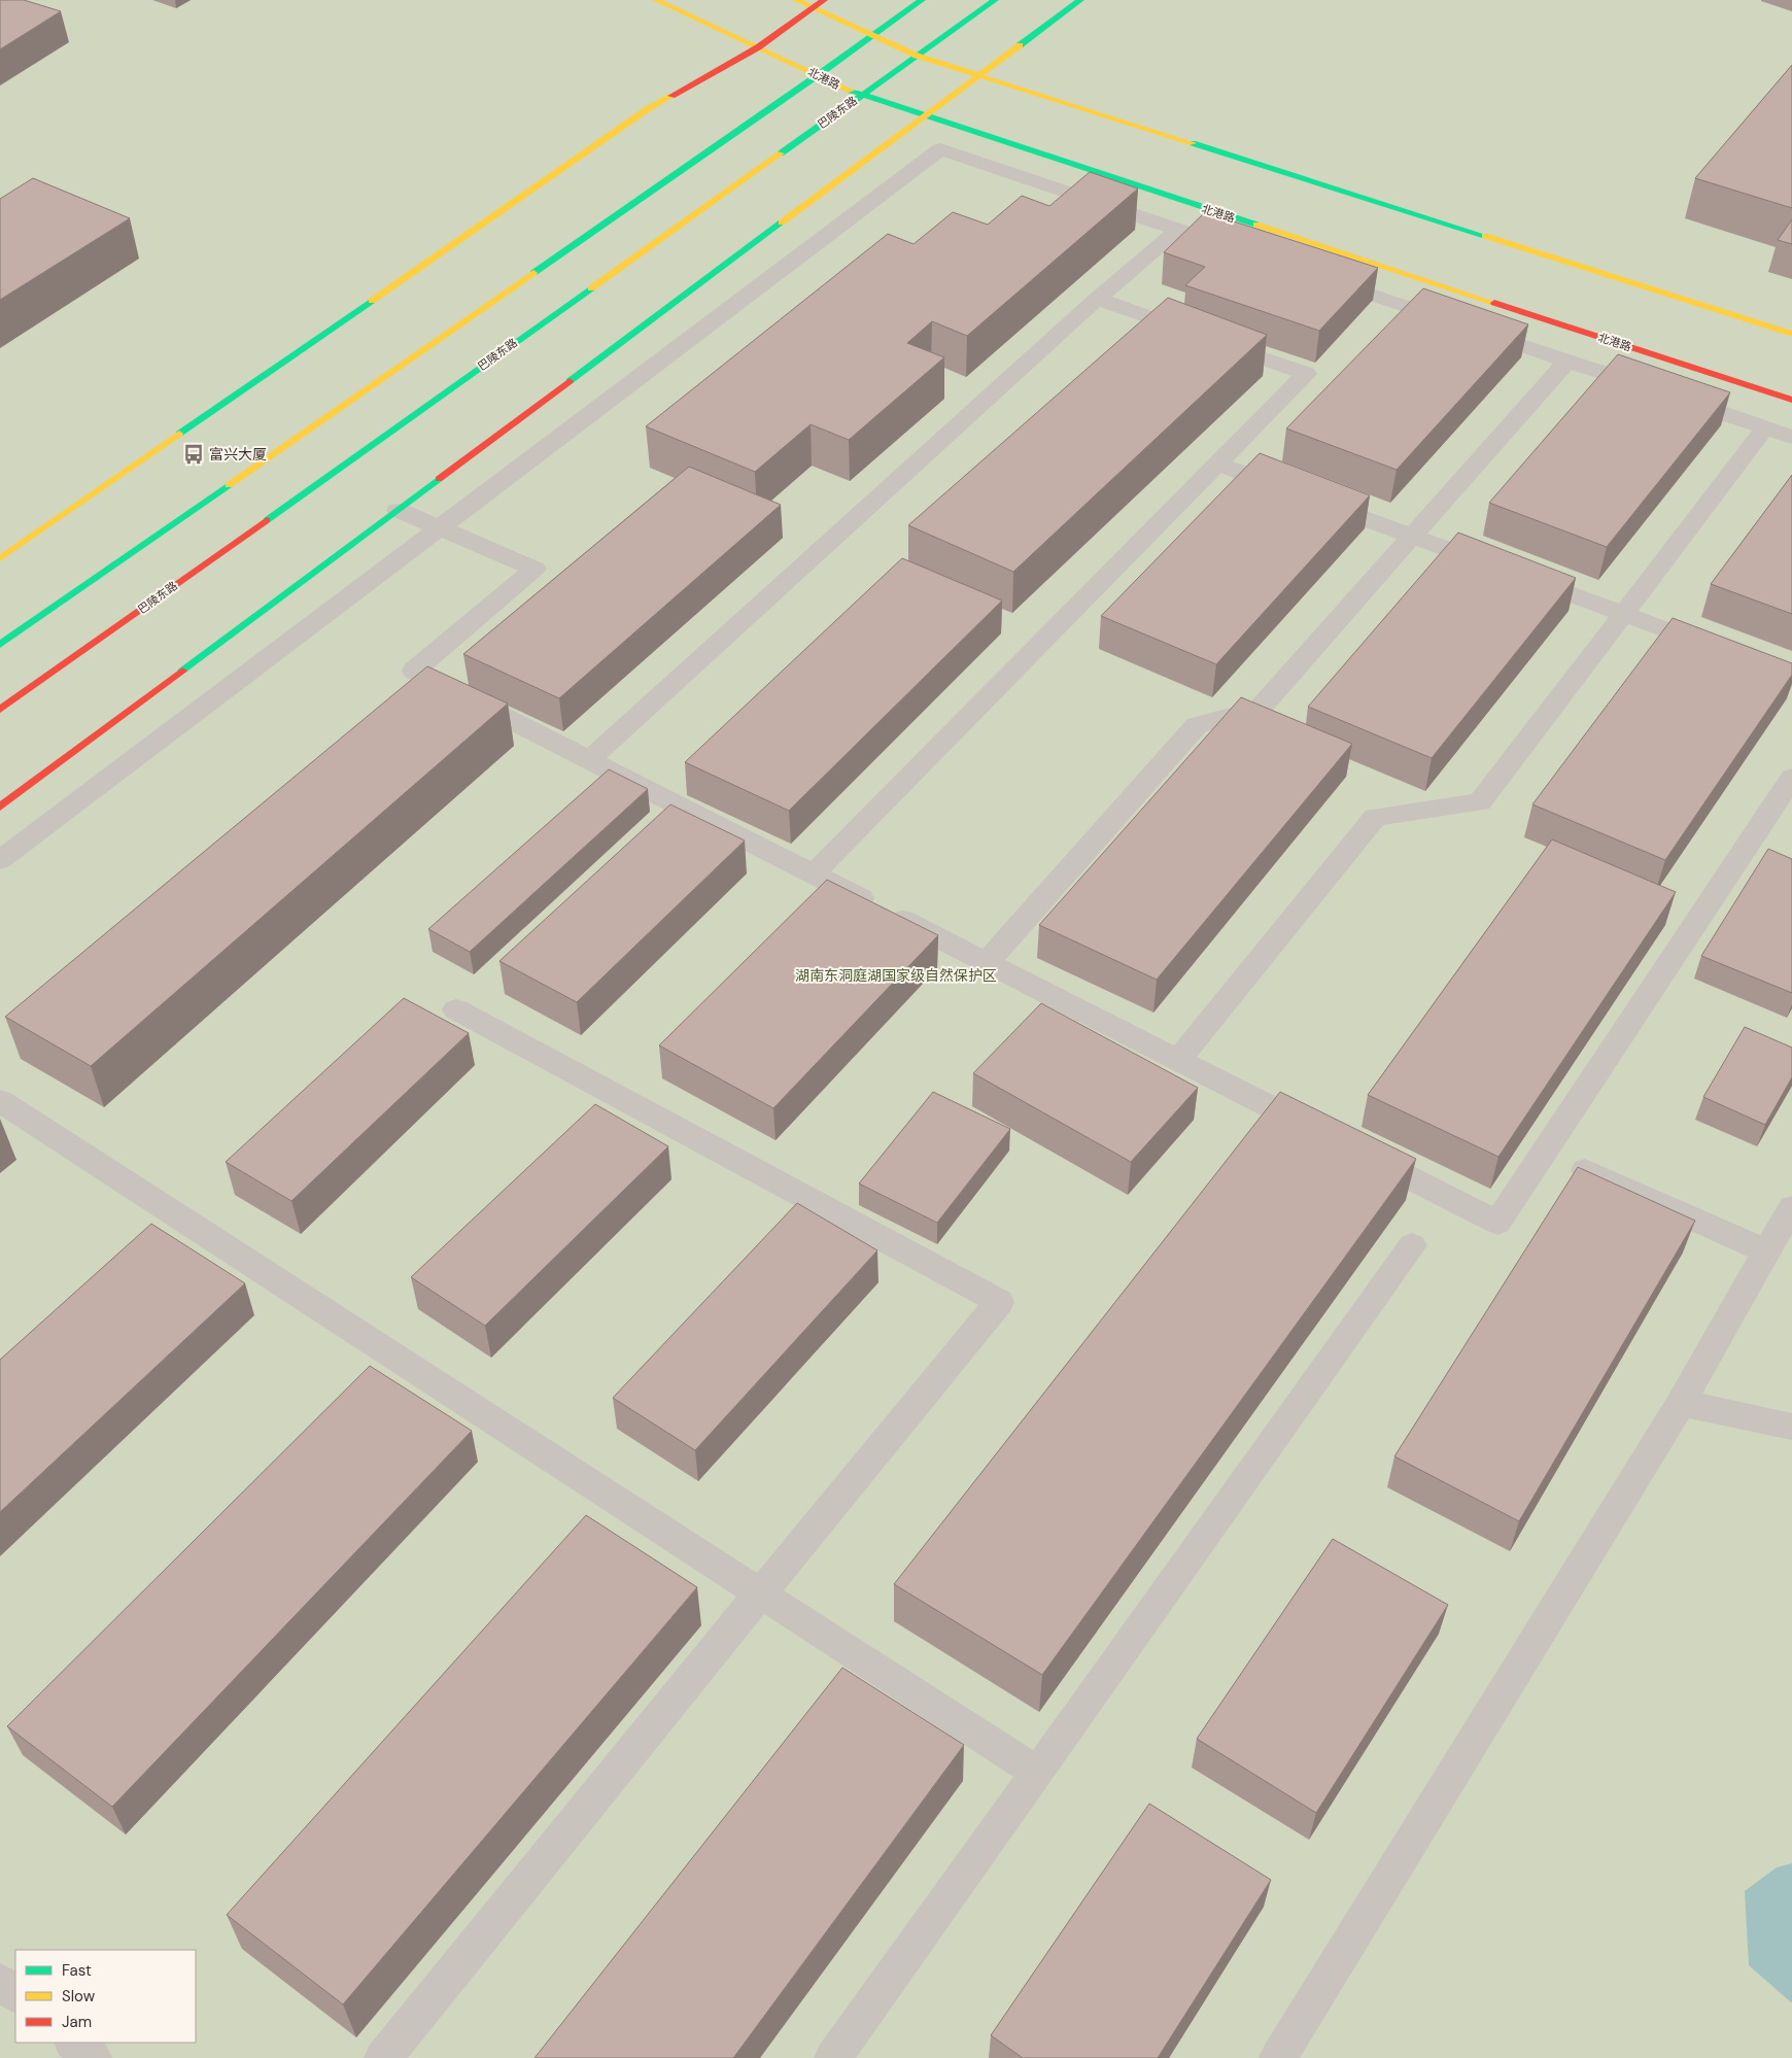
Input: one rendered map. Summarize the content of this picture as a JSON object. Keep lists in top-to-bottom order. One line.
{"streets":{"main road":["北港路","巴陵东路"]},"crossings":[["北港路","巴陵东路"]],"parks":["湖南东洞庭湖国家级自然保护区"],"places":{"bus stop":["富兴大厦"]},"legend":["Fast","Slow","Jam"]}
